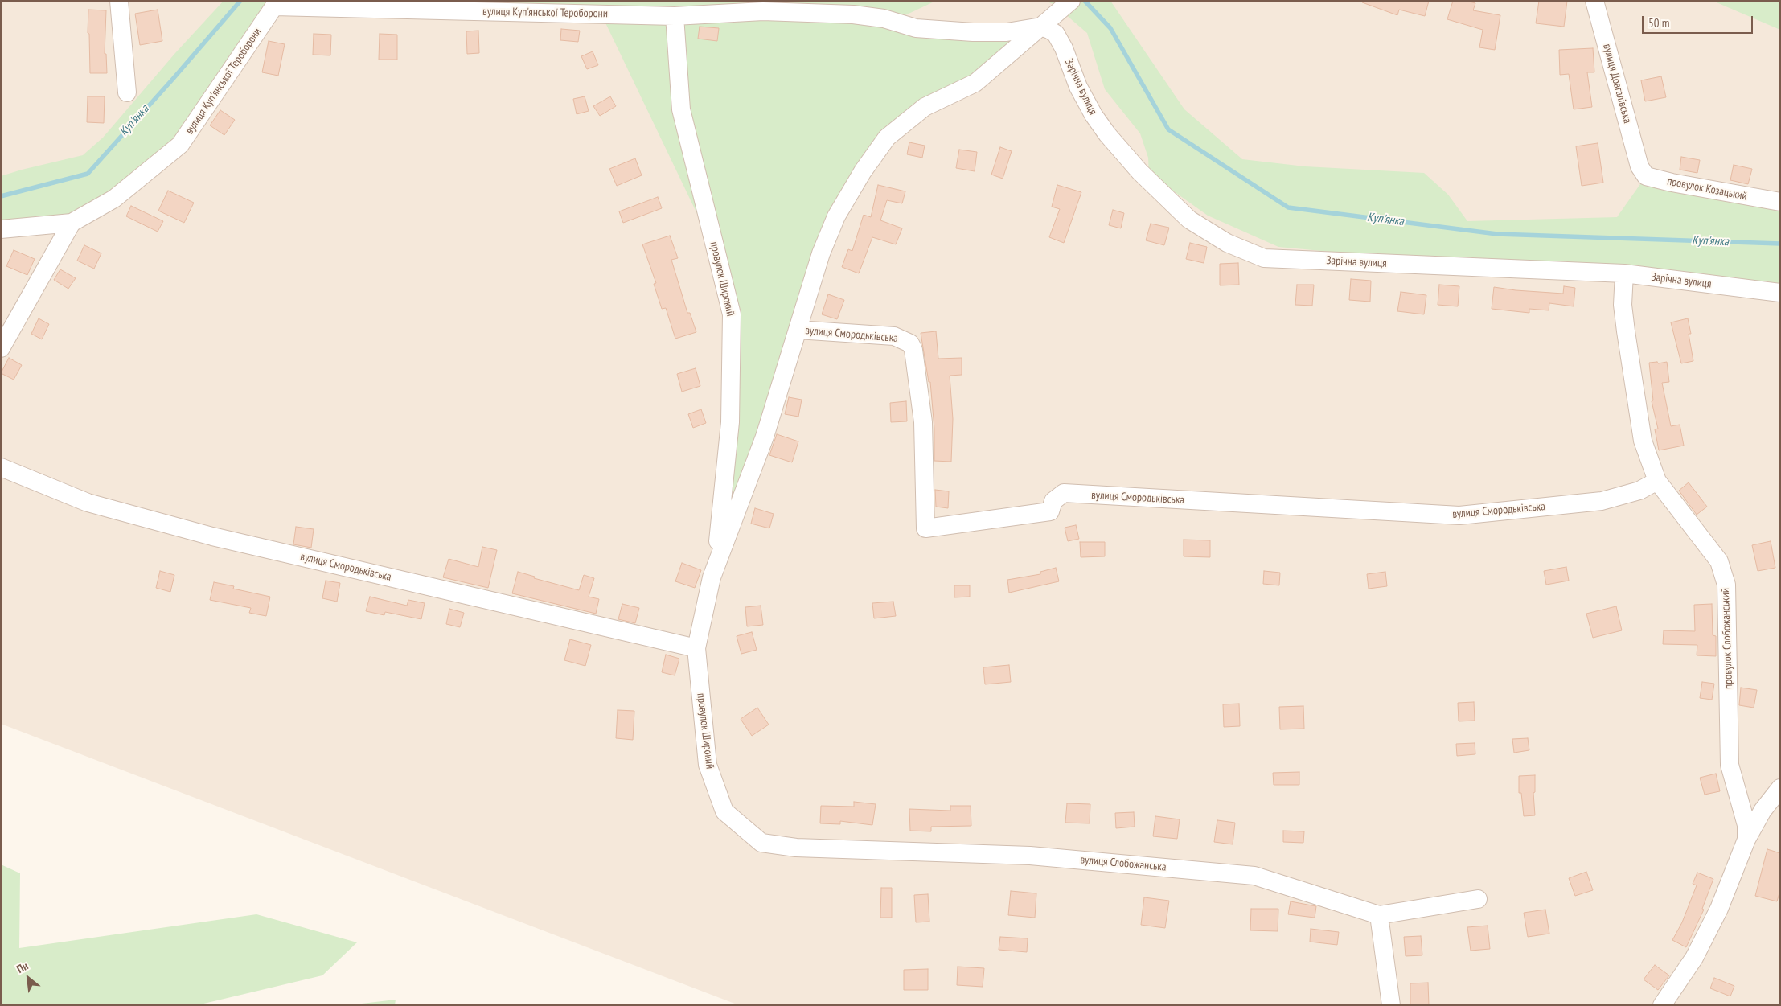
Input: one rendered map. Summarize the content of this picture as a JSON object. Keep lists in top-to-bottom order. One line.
{"streets":{"street":["вулиця Куп'янської Тероборони","вулиця Довгалівська","Зарічна вулиця","провулок Козацький","провулок Широкий","вулиця Смородьківська","провулок Слобожанський","вулиця Слобожанська"]},"crossings":[["вулиця Куп'янської Тероборони","Зарічна вулиця"],["вулиця Куп'янської Тероборони","провулок Широкий"],["вулиця Довгалівська","провулок Козацький"],["Зарічна вулиця","провулок Слобожанський"],["провулок Широкий","вулиця Смородьківська"],["провулок Широкий","вулиця Слобожанська"],["вулиця Смородьківська","провулок Слобожанський"]],"water":["Куп'янка"],"scale_bar":"50 m","north":"top left"}
